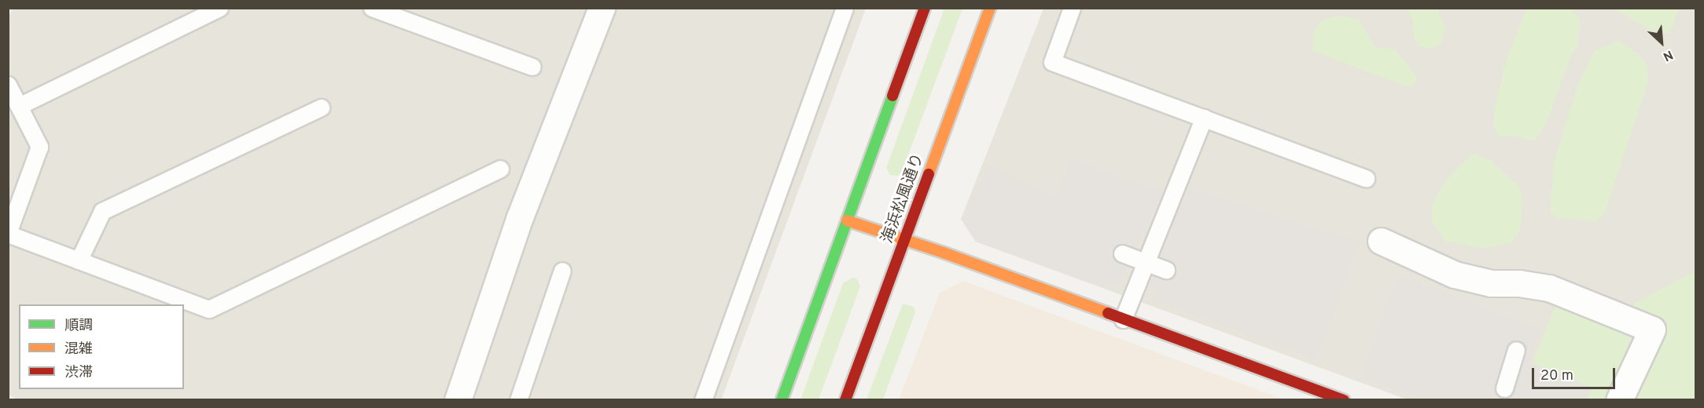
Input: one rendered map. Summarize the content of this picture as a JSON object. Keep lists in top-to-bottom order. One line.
{"streets":{"street":["海浜松風通り"]},"legend":["順調","混雑","渋滞"],"scale_bar":"20 m","north":"bottom right"}
